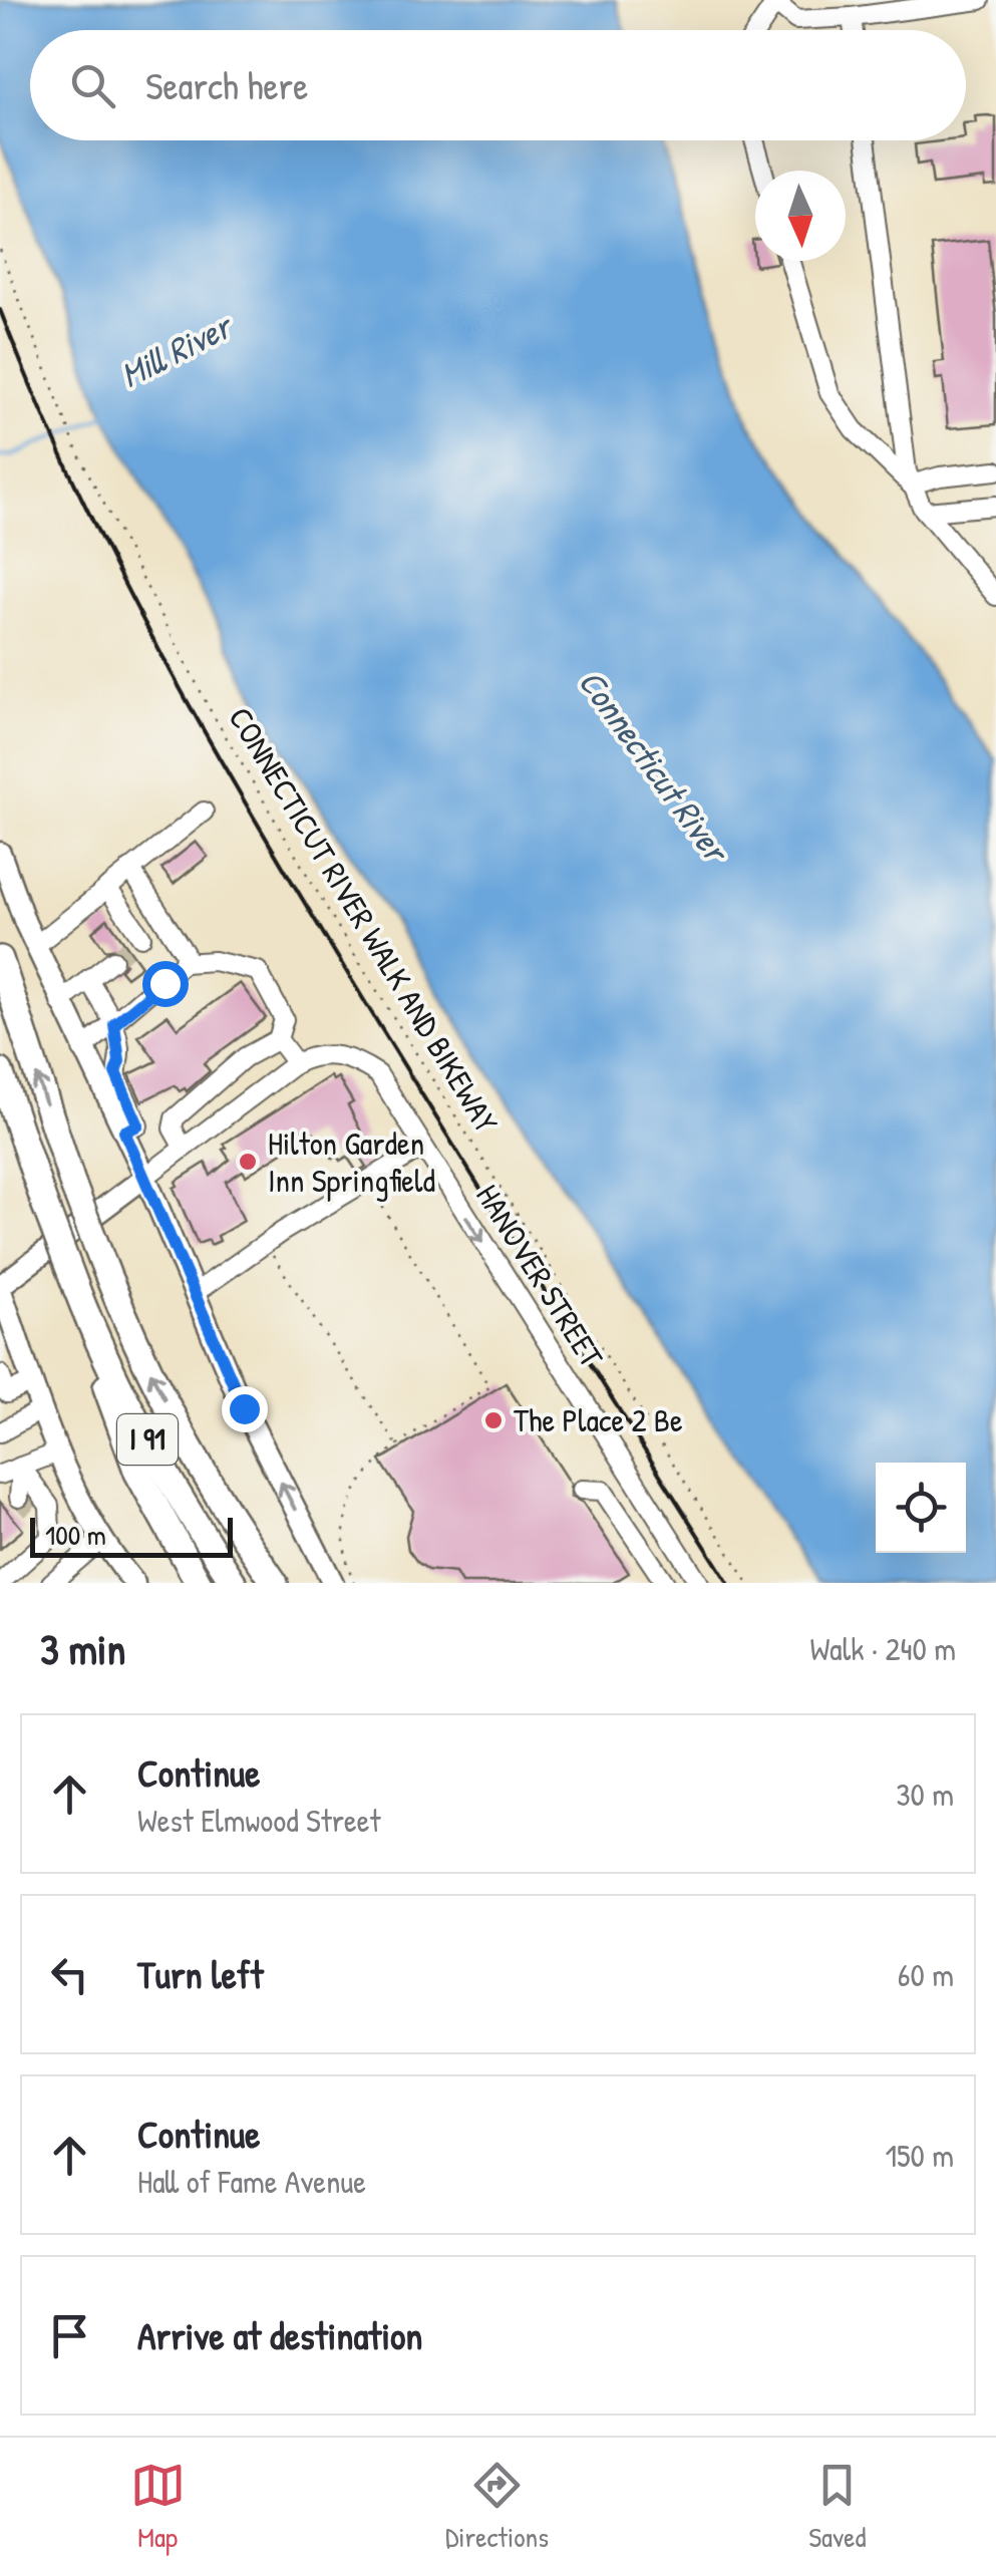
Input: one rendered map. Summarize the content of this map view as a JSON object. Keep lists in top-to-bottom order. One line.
{"streets":{"highway":["I 91"],"street":["HANOVER STREET"],"path":["CONNECTICUT RIVER WALK AND BIKEWAY"]},"one_way":["HANOVER STREET"],"water":["Mill River","Connecticut River"],"places":["Hilton Garden Inn Springfield","The Place 2 Be"],"scale_bar":"100 m","north":"bottom","page":{"search":"Search here","scale":"100 m","heading":["3 min","Walk · 240 m"],"list":[["Continue","West Elmwood Street","30 m"],["Turn left","60 m"],["Continue","Hall of Fame Avenue","150 m"],"Arrive at destination"],"nav":["Map","Directions","Saved"]}}
